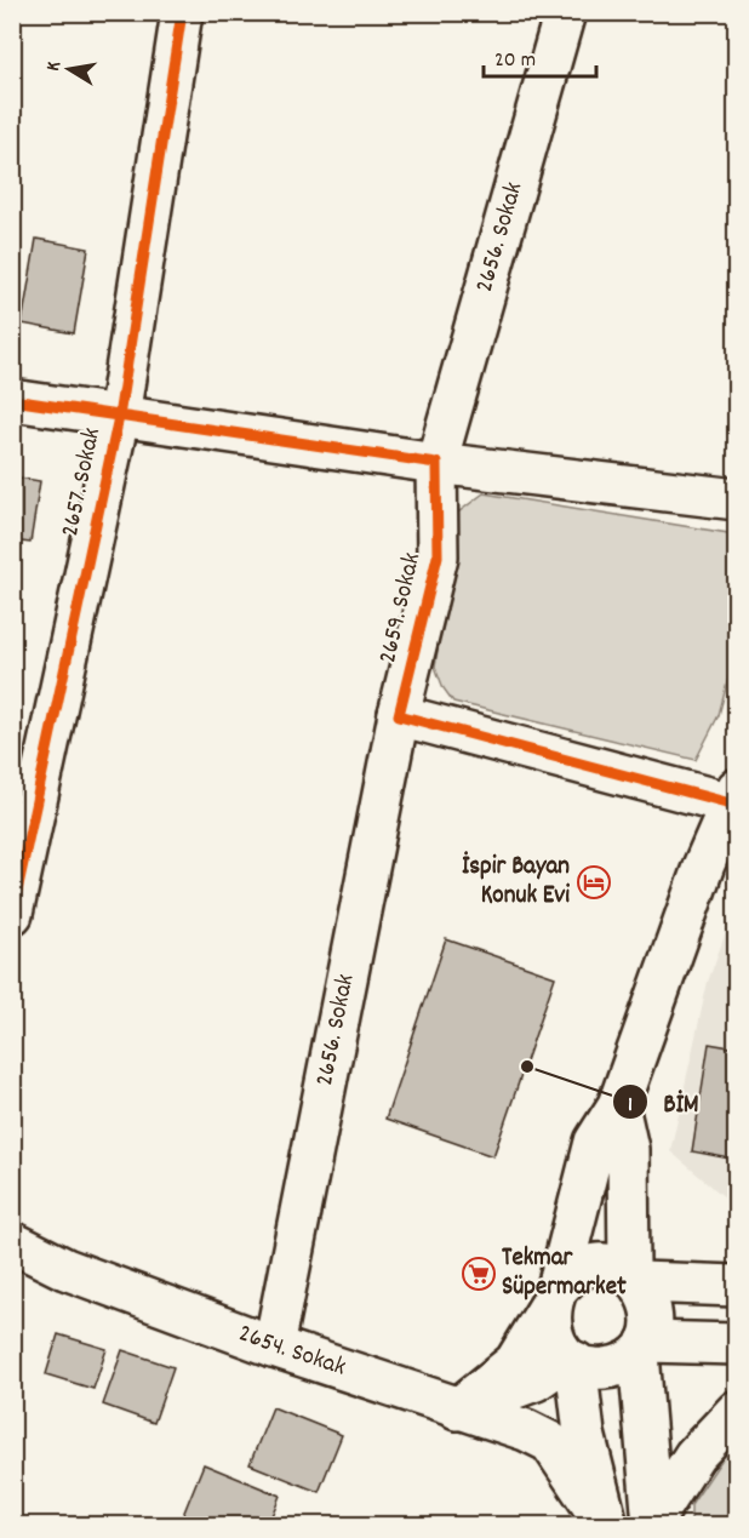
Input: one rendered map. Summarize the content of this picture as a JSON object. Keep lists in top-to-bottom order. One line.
{"streets":{"street":["2656. Sokak","2657. Sokak","2659. Sokak","2654. Sokak"]},"crossings":[["2656. Sokak","2659. Sokak"],["2656. Sokak","2654. Sokak"]],"places":{"hotel":["İspir Bayan Konuk Evi"],"other":["BİM"],"supermarket":["Tekmar Süpermarket"]},"scale_bar":"20 m","north":"left"}
